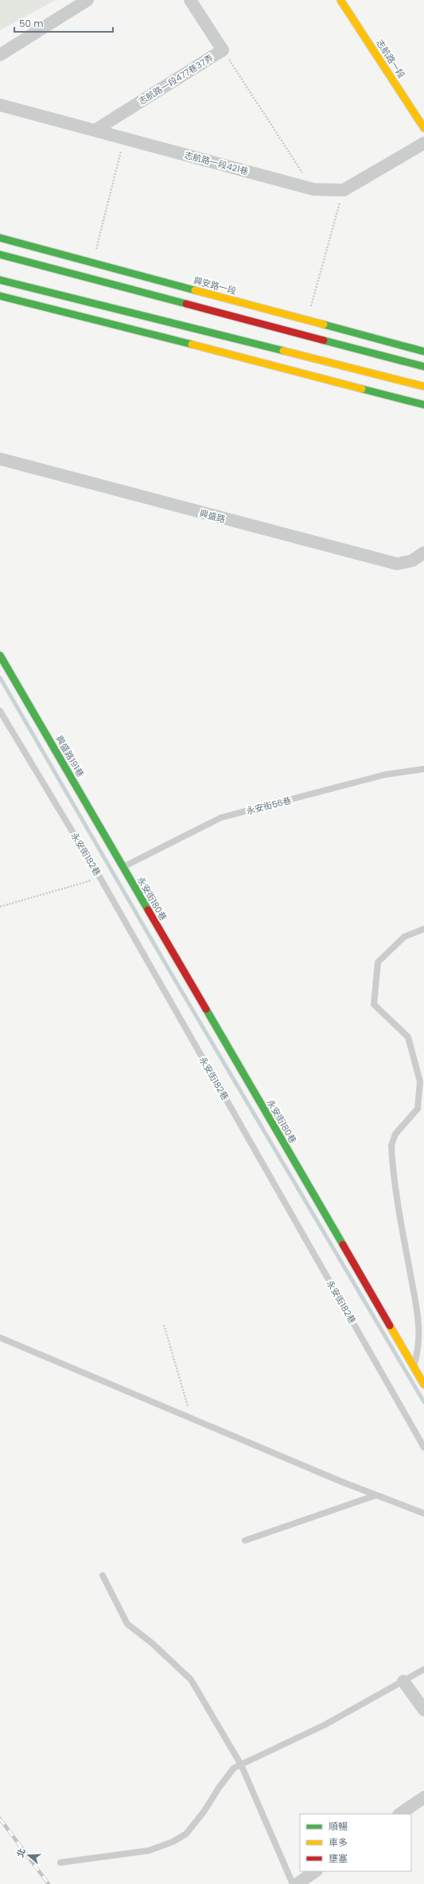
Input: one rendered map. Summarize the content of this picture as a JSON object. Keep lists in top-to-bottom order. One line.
{"streets":{"street":["志航路一段","志航路一段477巷37弄","志航路一段421巷","興安路一段","興盛路","興盛路191巷","永安街180巷"],"lane":["永安街56巷","永安街182巷"]},"crossings":[["志航路一段477巷37弄","志航路一段421巷"],["興盛路191巷","永安街56巷"],["興盛路191巷","永安街180巷"],["永安街56巷","永安街180巷"]],"legend":["順暢","車多","壅塞"],"scale_bar":"50 m","north":"left"}
